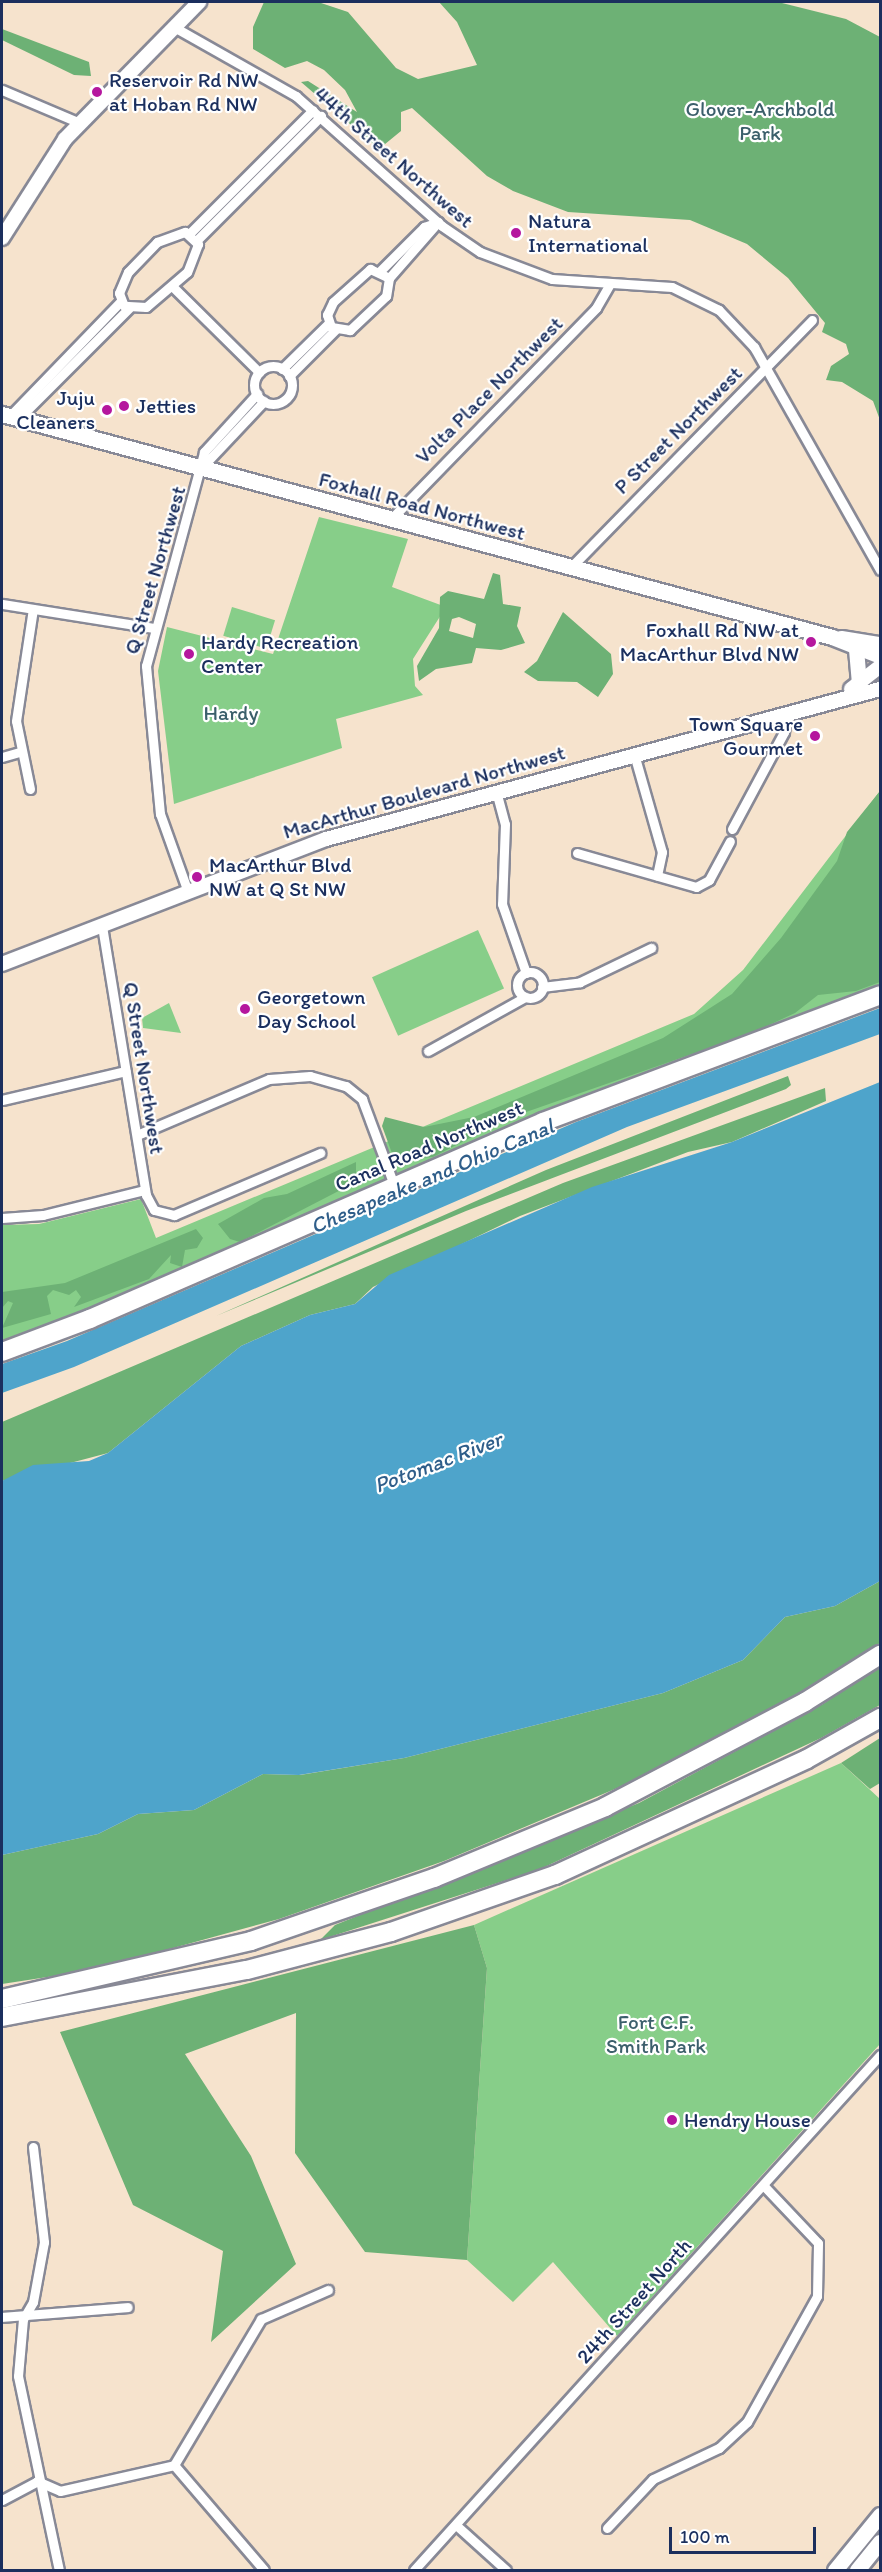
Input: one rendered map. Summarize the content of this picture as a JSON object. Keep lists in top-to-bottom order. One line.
{"streets":{"highway":["Canal Road Northwest"],"main road":["Foxhall Road Northwest","MacArthur Boulevard Northwest"],"street":["44th Street Northwest","Volta Place Northwest","P Street Northwest","Q Street Northwest","24th Street North"]},"crossings":[["44th Street Northwest","Volta Place Northwest"],["44th Street Northwest","P Street Northwest"],["44th Street Northwest","Q Street Northwest"],["Volta Place Northwest","Foxhall Road Northwest"],["P Street Northwest","Foxhall Road Northwest"],["Foxhall Road Northwest","Q Street Northwest"],["Q Street Northwest","MacArthur Boulevard Northwest"]],"water":["Chesapeake and Ohio Canal","Potomac River"],"parks":["Glover-Archbold Park","Hardy","Fort C.F. Smith Park"],"places":["Reservoir Rd NW at Hoban Rd NW","Natura International","Jetties","Juju Cleaners","Foxhall Rd NW at MacArthur Blvd NW","Hardy Recreation Center","Town Square Gourmet","MacArthur Blvd NW at Q St NW","Georgetown Day School","Hendry House"],"scale_bar":"100 m"}
